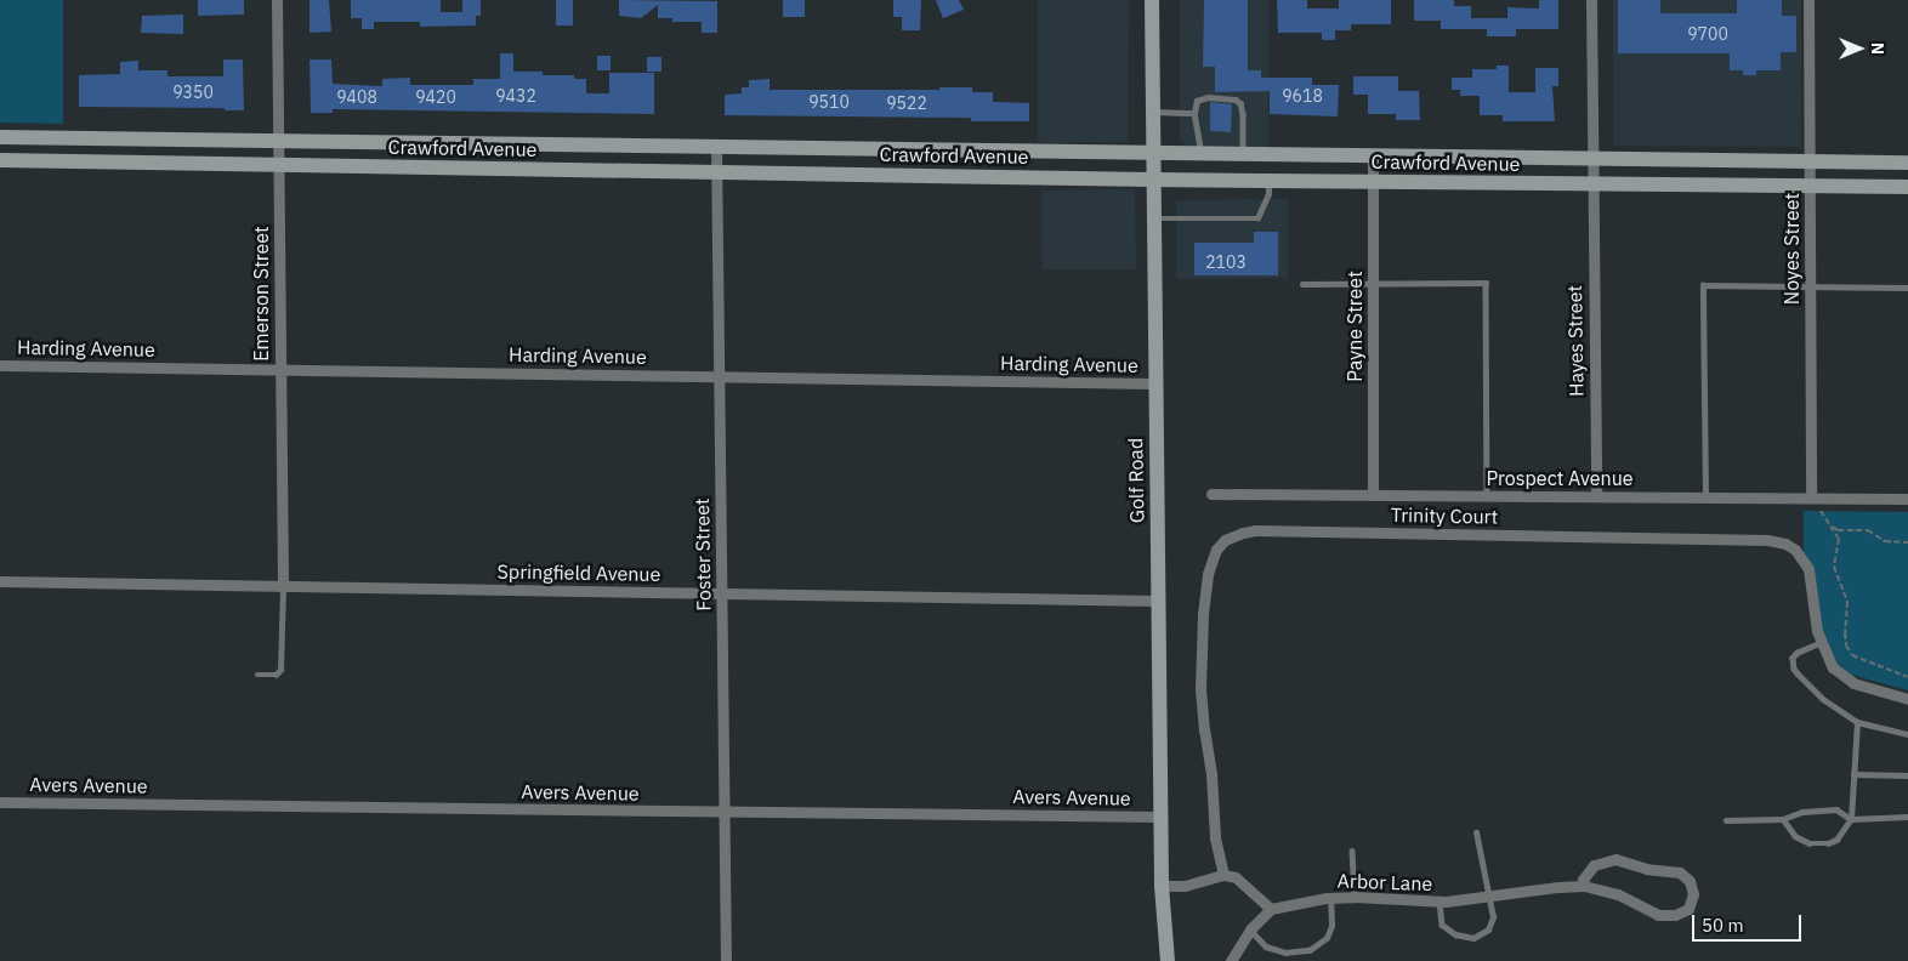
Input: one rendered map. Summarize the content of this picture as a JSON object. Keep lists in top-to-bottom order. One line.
{"streets":{"main road":["Crawford Avenue","Golf Road"],"street":["Noyes Street","Emerson Street","Payne Street","Hayes Street","Harding Avenue","Prospect Avenue","Trinity Court","Foster Street","Springfield Avenue","Avers Avenue","Arbor Lane"]},"crossings":[["Crawford Avenue","Noyes Street"],["Crawford Avenue","Emerson Street"],["Crawford Avenue","Payne Street"],["Crawford Avenue","Hayes Street"],["Crawford Avenue","Golf Road"],["Crawford Avenue","Foster Street"],["Noyes Street","Prospect Avenue"],["Emerson Street","Harding Avenue"],["Emerson Street","Springfield Avenue"],["Payne Street","Prospect Avenue"],["Hayes Street","Prospect Avenue"],["Harding Avenue","Golf Road"],["Harding Avenue","Foster Street"],["Golf Road","Springfield Avenue"],["Golf Road","Avers Avenue"],["Foster Street","Springfield Avenue"],["Foster Street","Avers Avenue"]],"house_numbers":["9700","9350","9432","9618","9408","9420","9510","9522","2103"],"scale_bar":"50 m","north":"right"}
